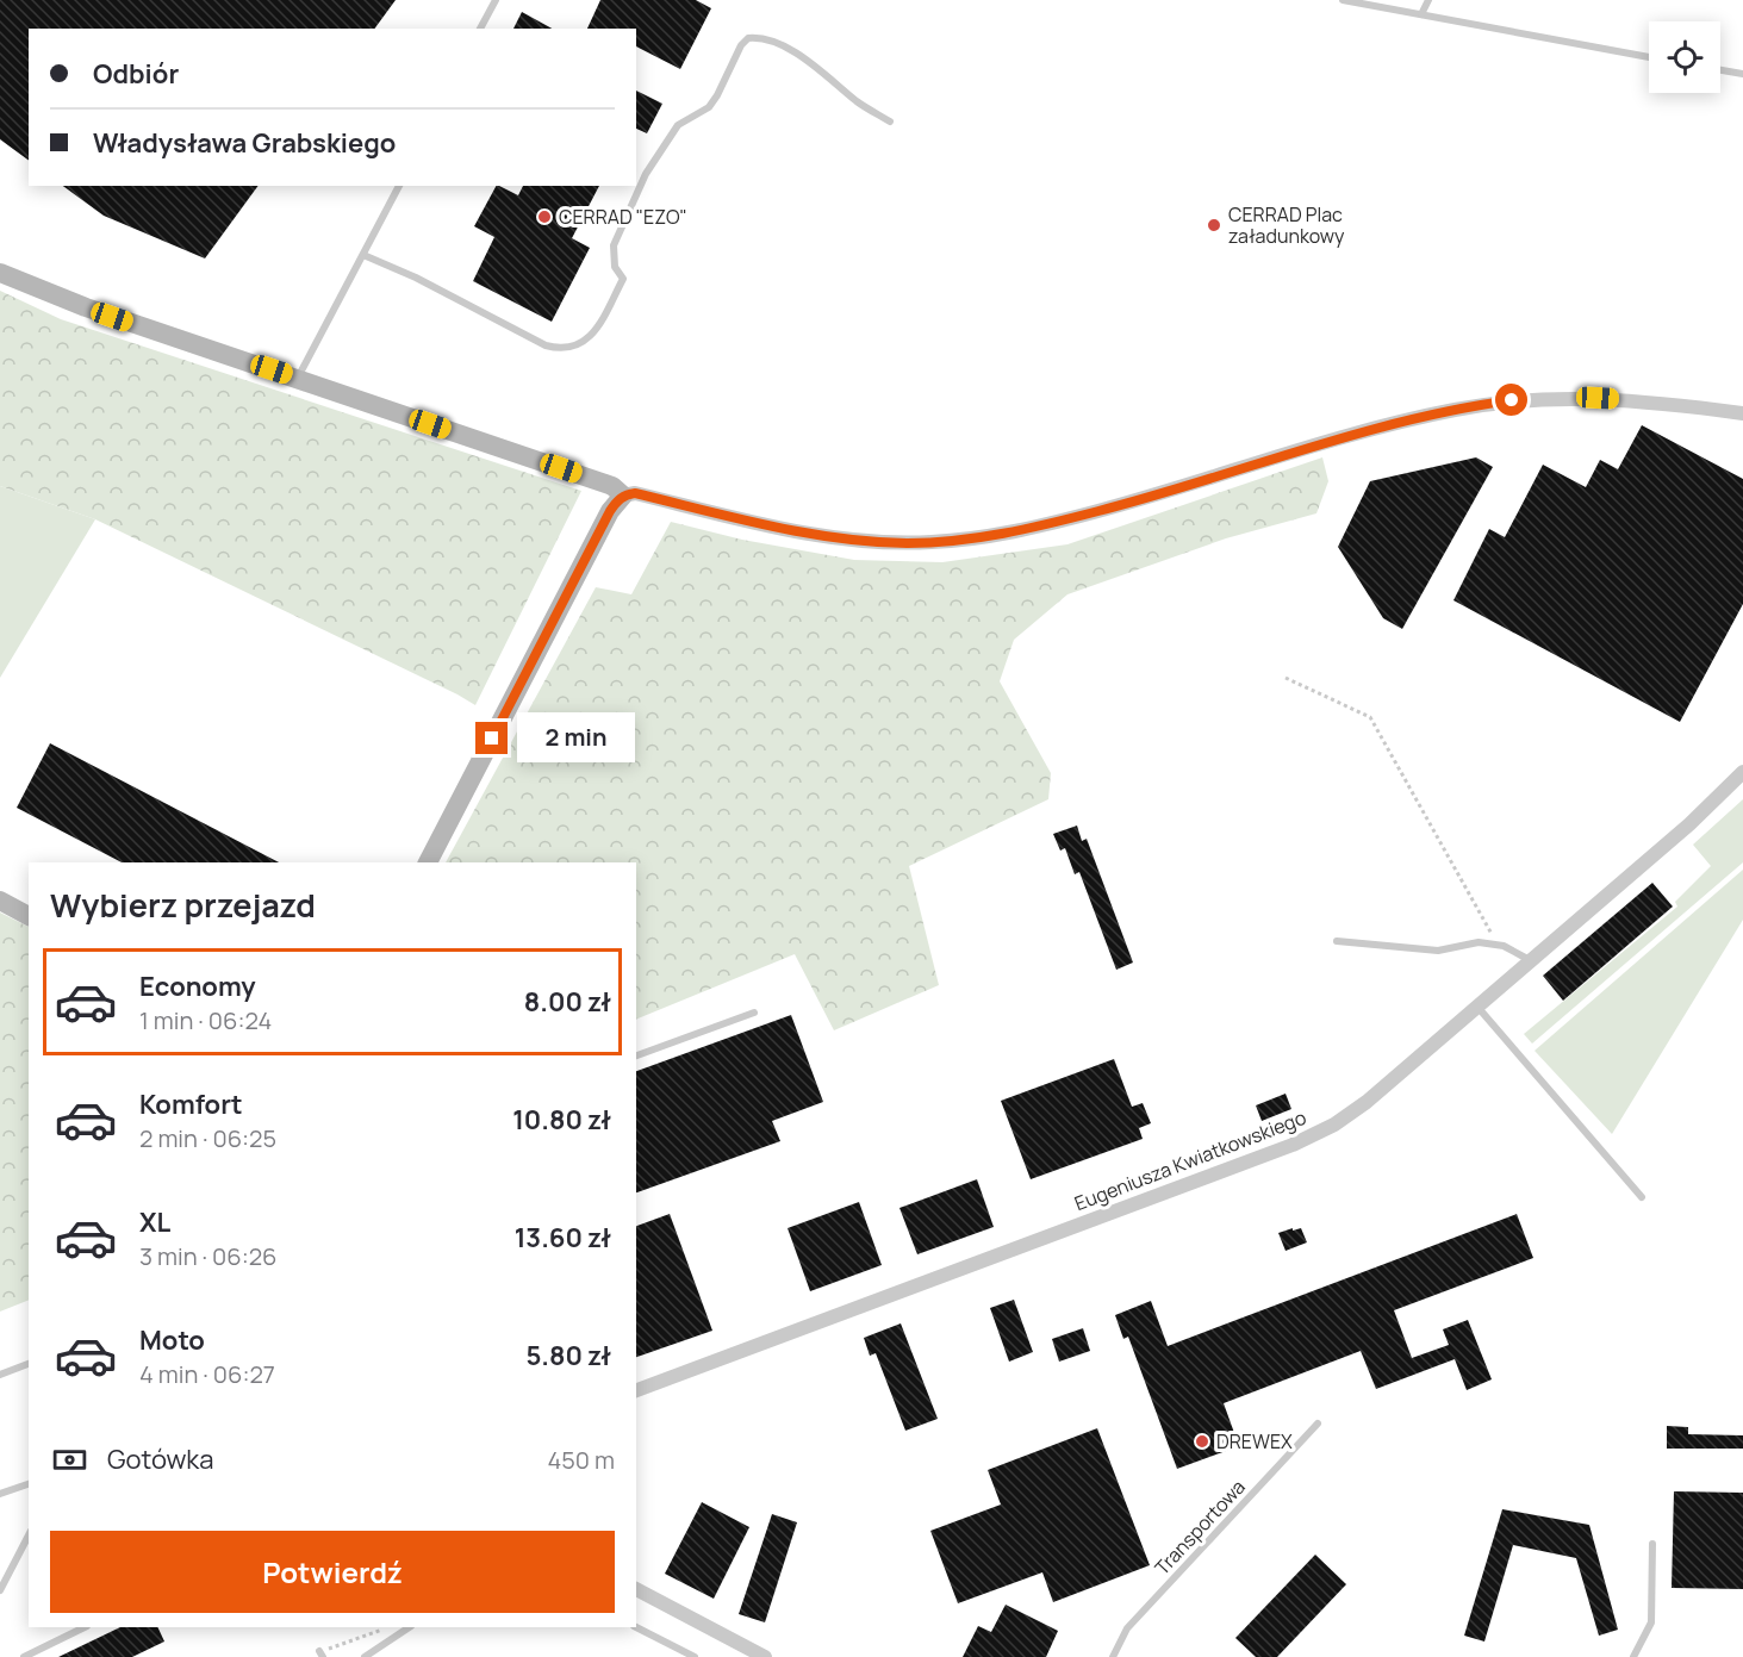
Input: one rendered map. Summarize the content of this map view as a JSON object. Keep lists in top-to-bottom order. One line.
{"streets":{"street":["Eugeniusza Kwiatkowskiego"],"lane":["Transportowa"]},"places":["CERRAD \"EZO\"","CERRAD Plac załadunkowy","DREWEX"],"page":{"banner":["Odbiór","Władysława Grabskiego"],"bubble":"2 min","heading":"Wybierz przejazd","list":[{"name":"Economy","note":"1 min · 06:24","value":"8.00 zł"},{"name":"Komfort","note":"2 min · 06:25","value":"10.80 zł"},{"name":"XL","note":"3 min · 06:26","value":"13.60 zł"},{"name":"Moto","note":"4 min · 06:27","value":"5.80 zł"}],"pay":["Gotówka","450 m"],"buttons":"Potwierdź"}}
